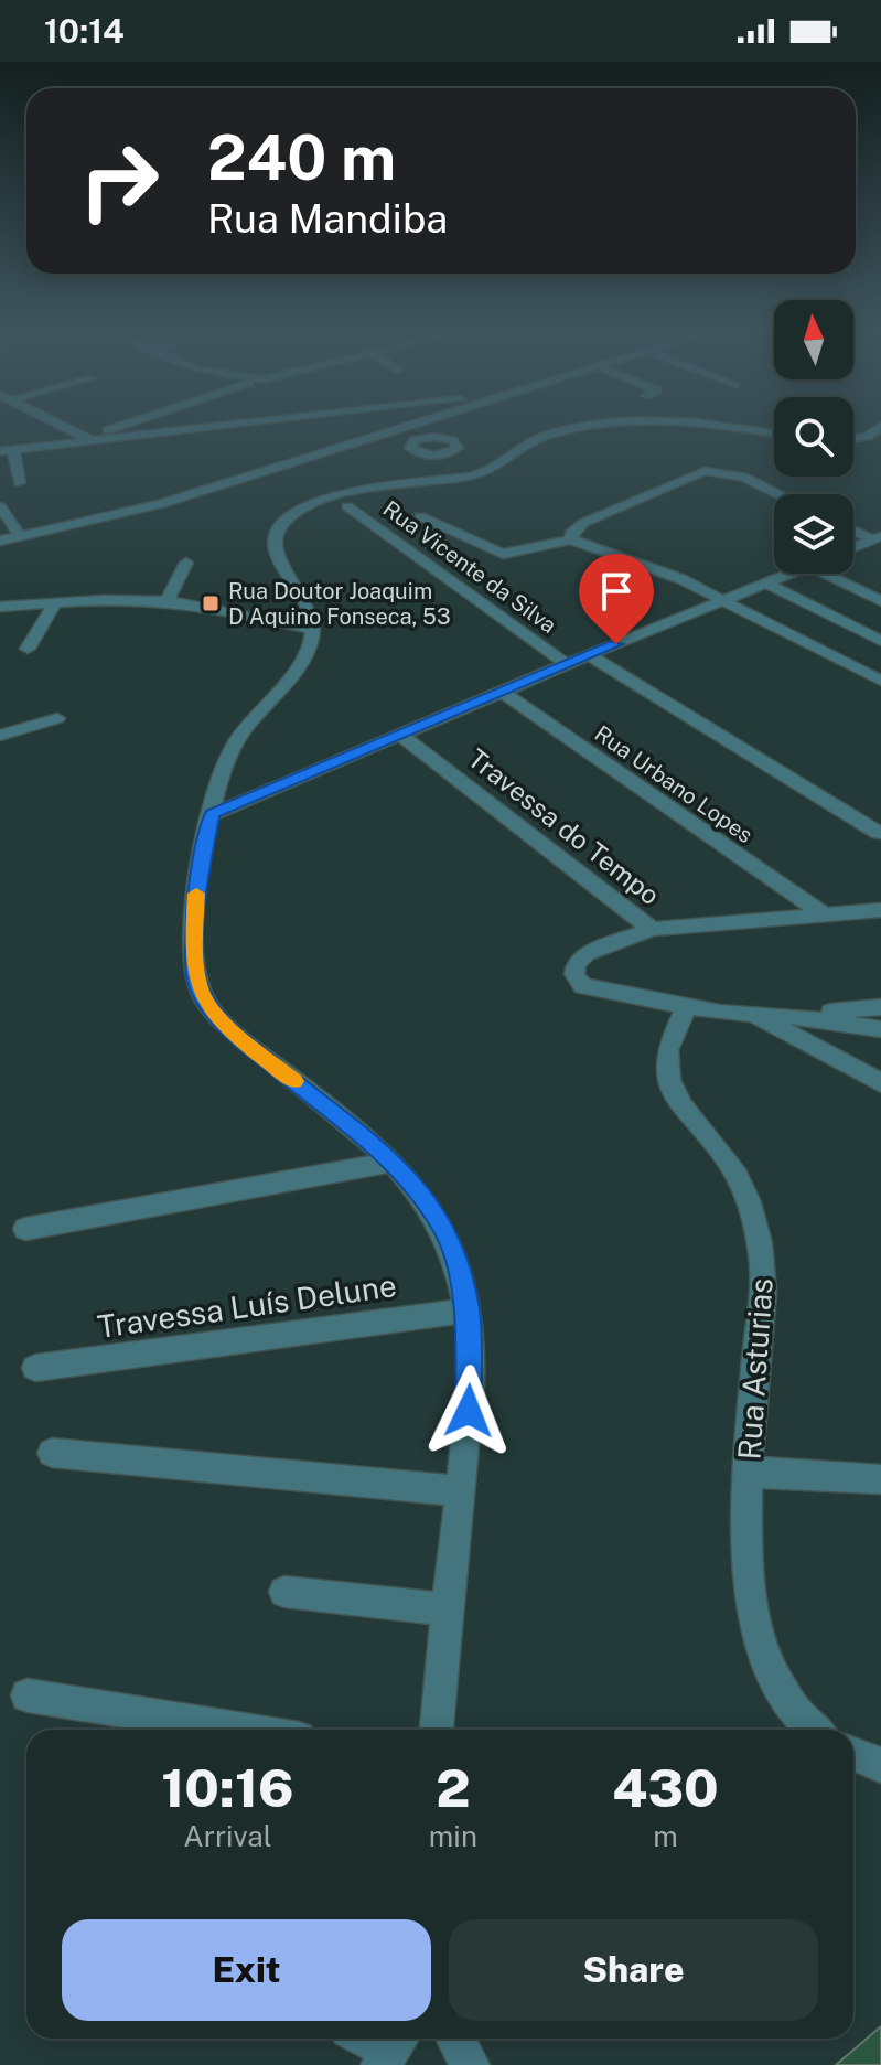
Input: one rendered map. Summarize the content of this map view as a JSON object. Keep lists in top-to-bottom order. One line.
{"streets":{"street":["Rua Vicente da Silva","Rua Urbano Lopes","Travessa do Tempo","Travessa Luís Delune","Rua Asturias"]},"places":{"transit":["Rua Doutor Joaquim D Aquino Fonseca, 53"]},"north":"top","page":{"status":"10:14","turn":["240 m","Rua Mandiba"],"eta":["10:16","Arrival","2","min","430","m"],"buttons":["Exit","Share"]}}
